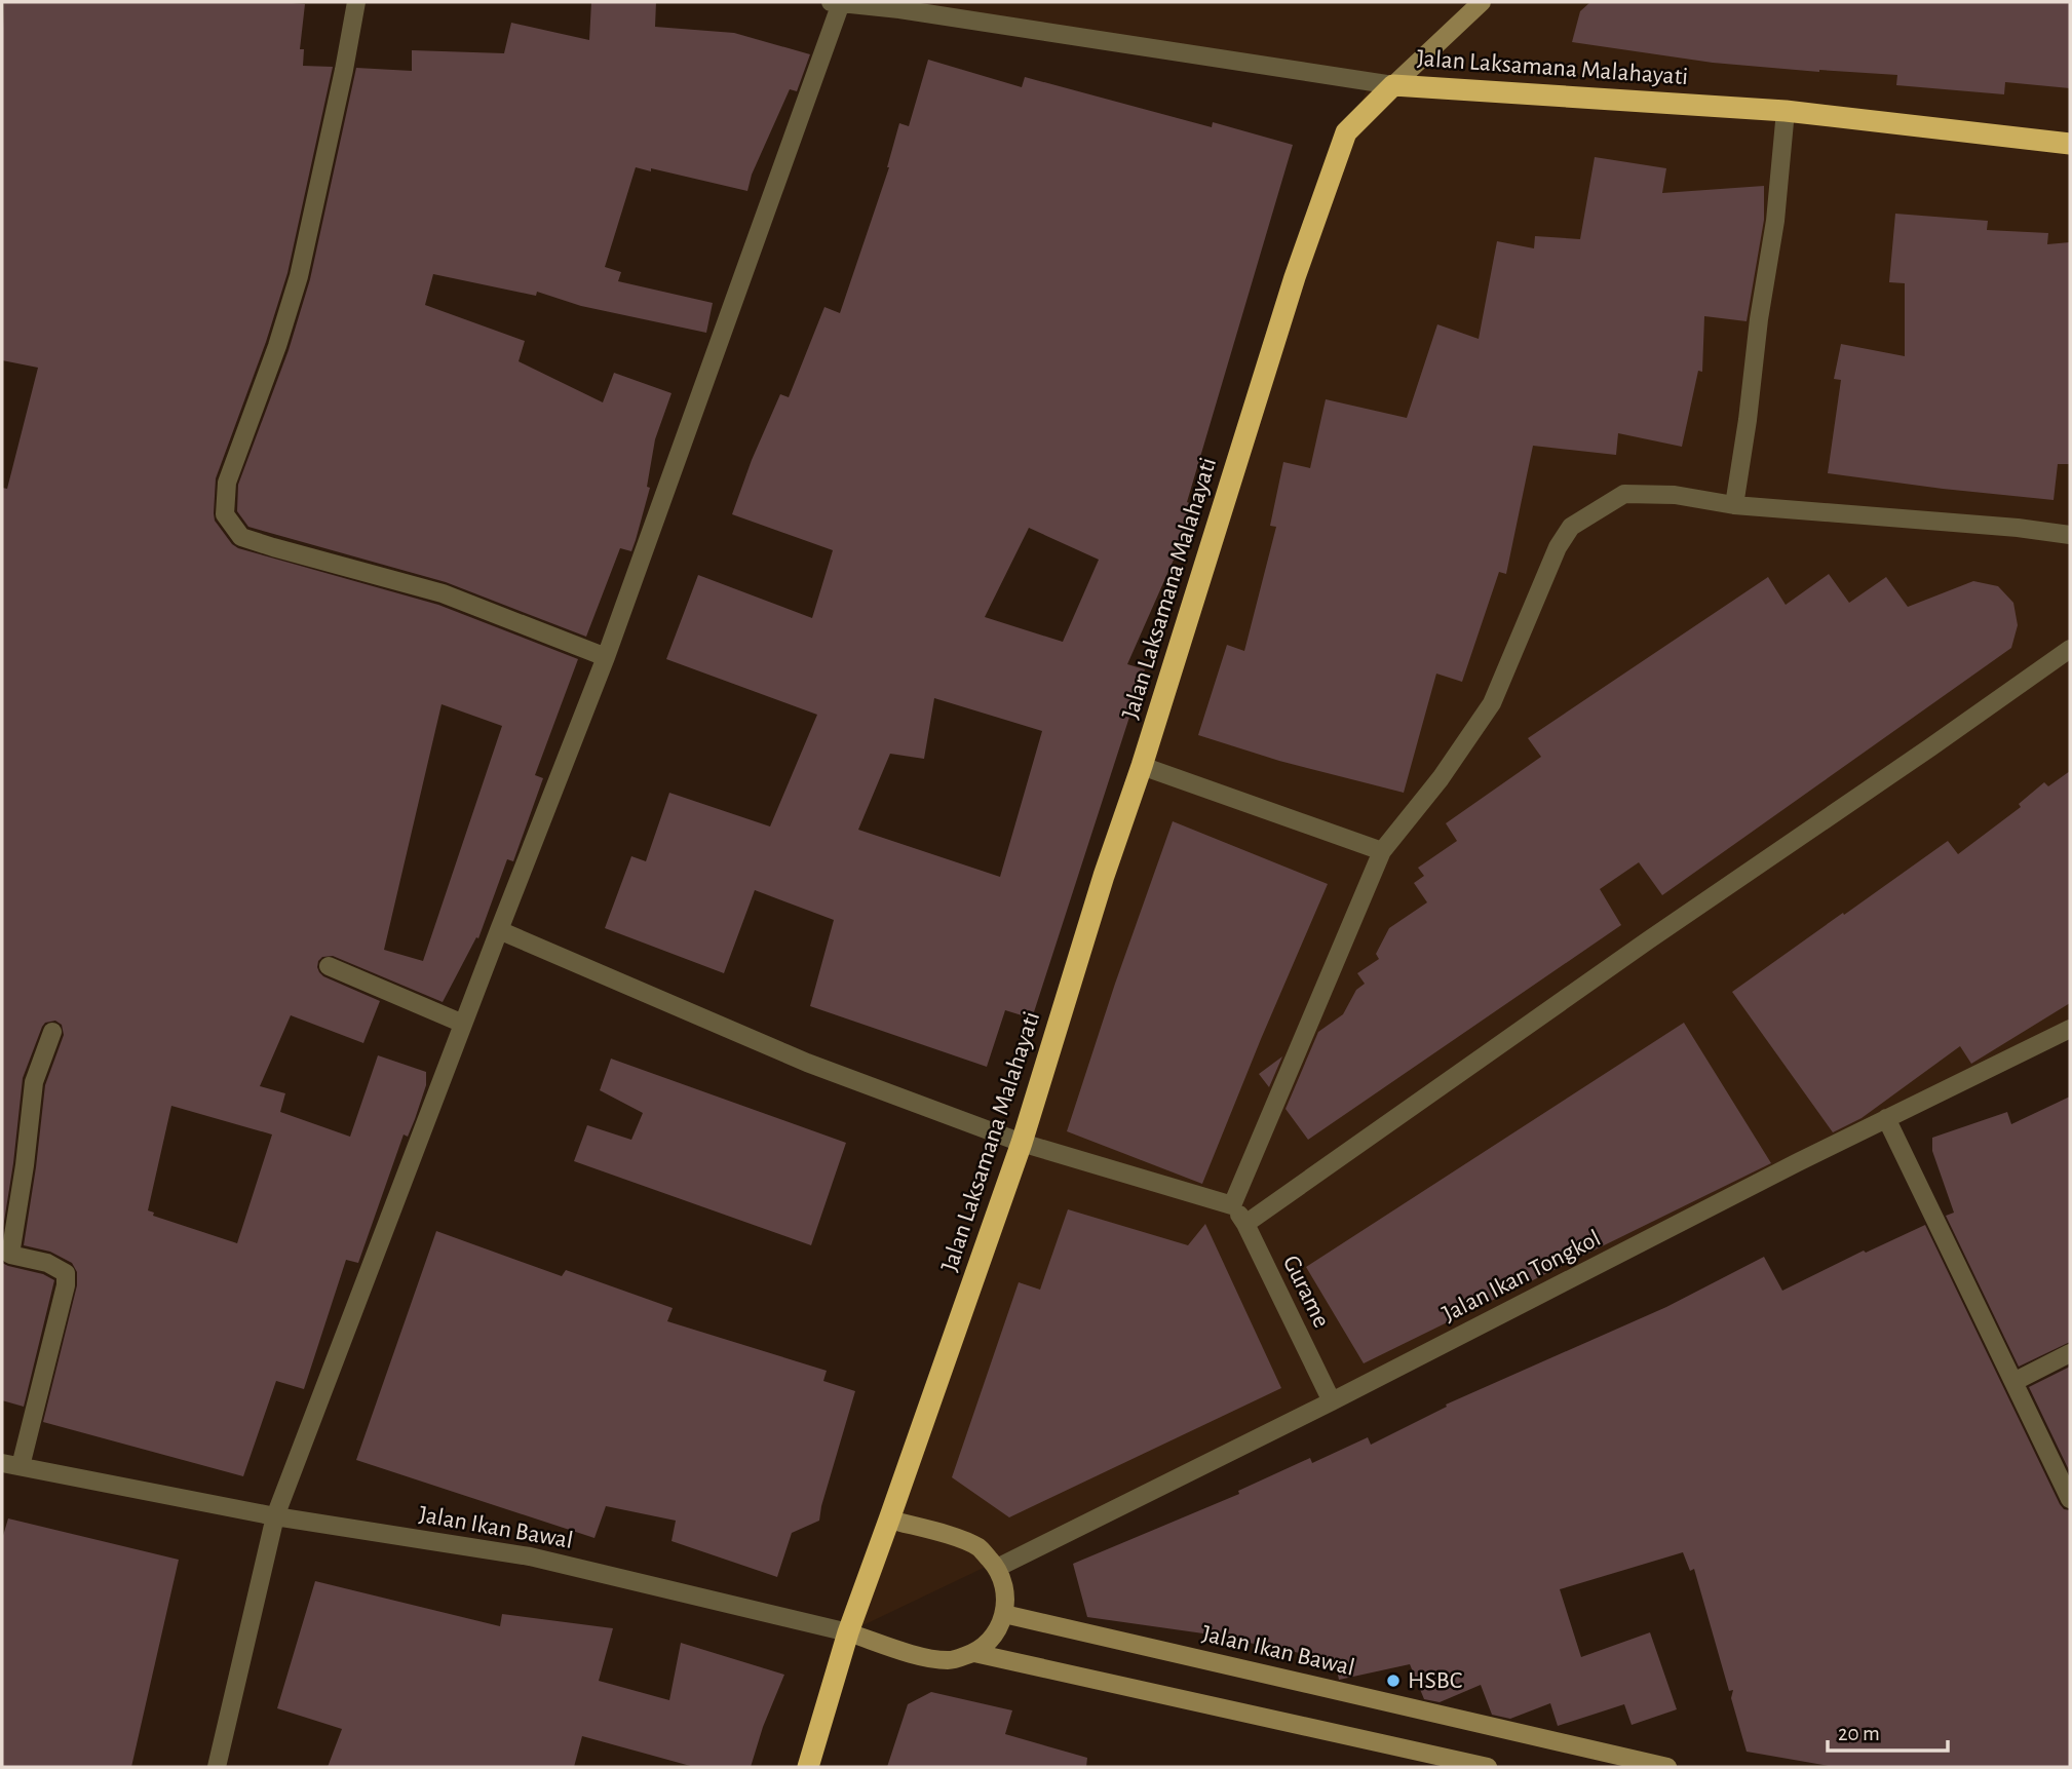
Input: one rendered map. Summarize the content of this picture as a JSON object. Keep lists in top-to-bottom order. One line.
{"streets":{"highway":["Jalan Laksamana Malahayati"],"street":["Jalan Ikan Tongkol","Gurame","Jalan Ikan Bawal"]},"crossings":[["Jalan Laksamana Malahayati","Jalan Ikan Tongkol"],["Jalan Laksamana Malahayati","Jalan Ikan Bawal"],["Jalan Ikan Tongkol","Gurame"],["Jalan Ikan Tongkol","Jalan Ikan Bawal"]],"places":["HSBC"],"scale_bar":"20 m"}
